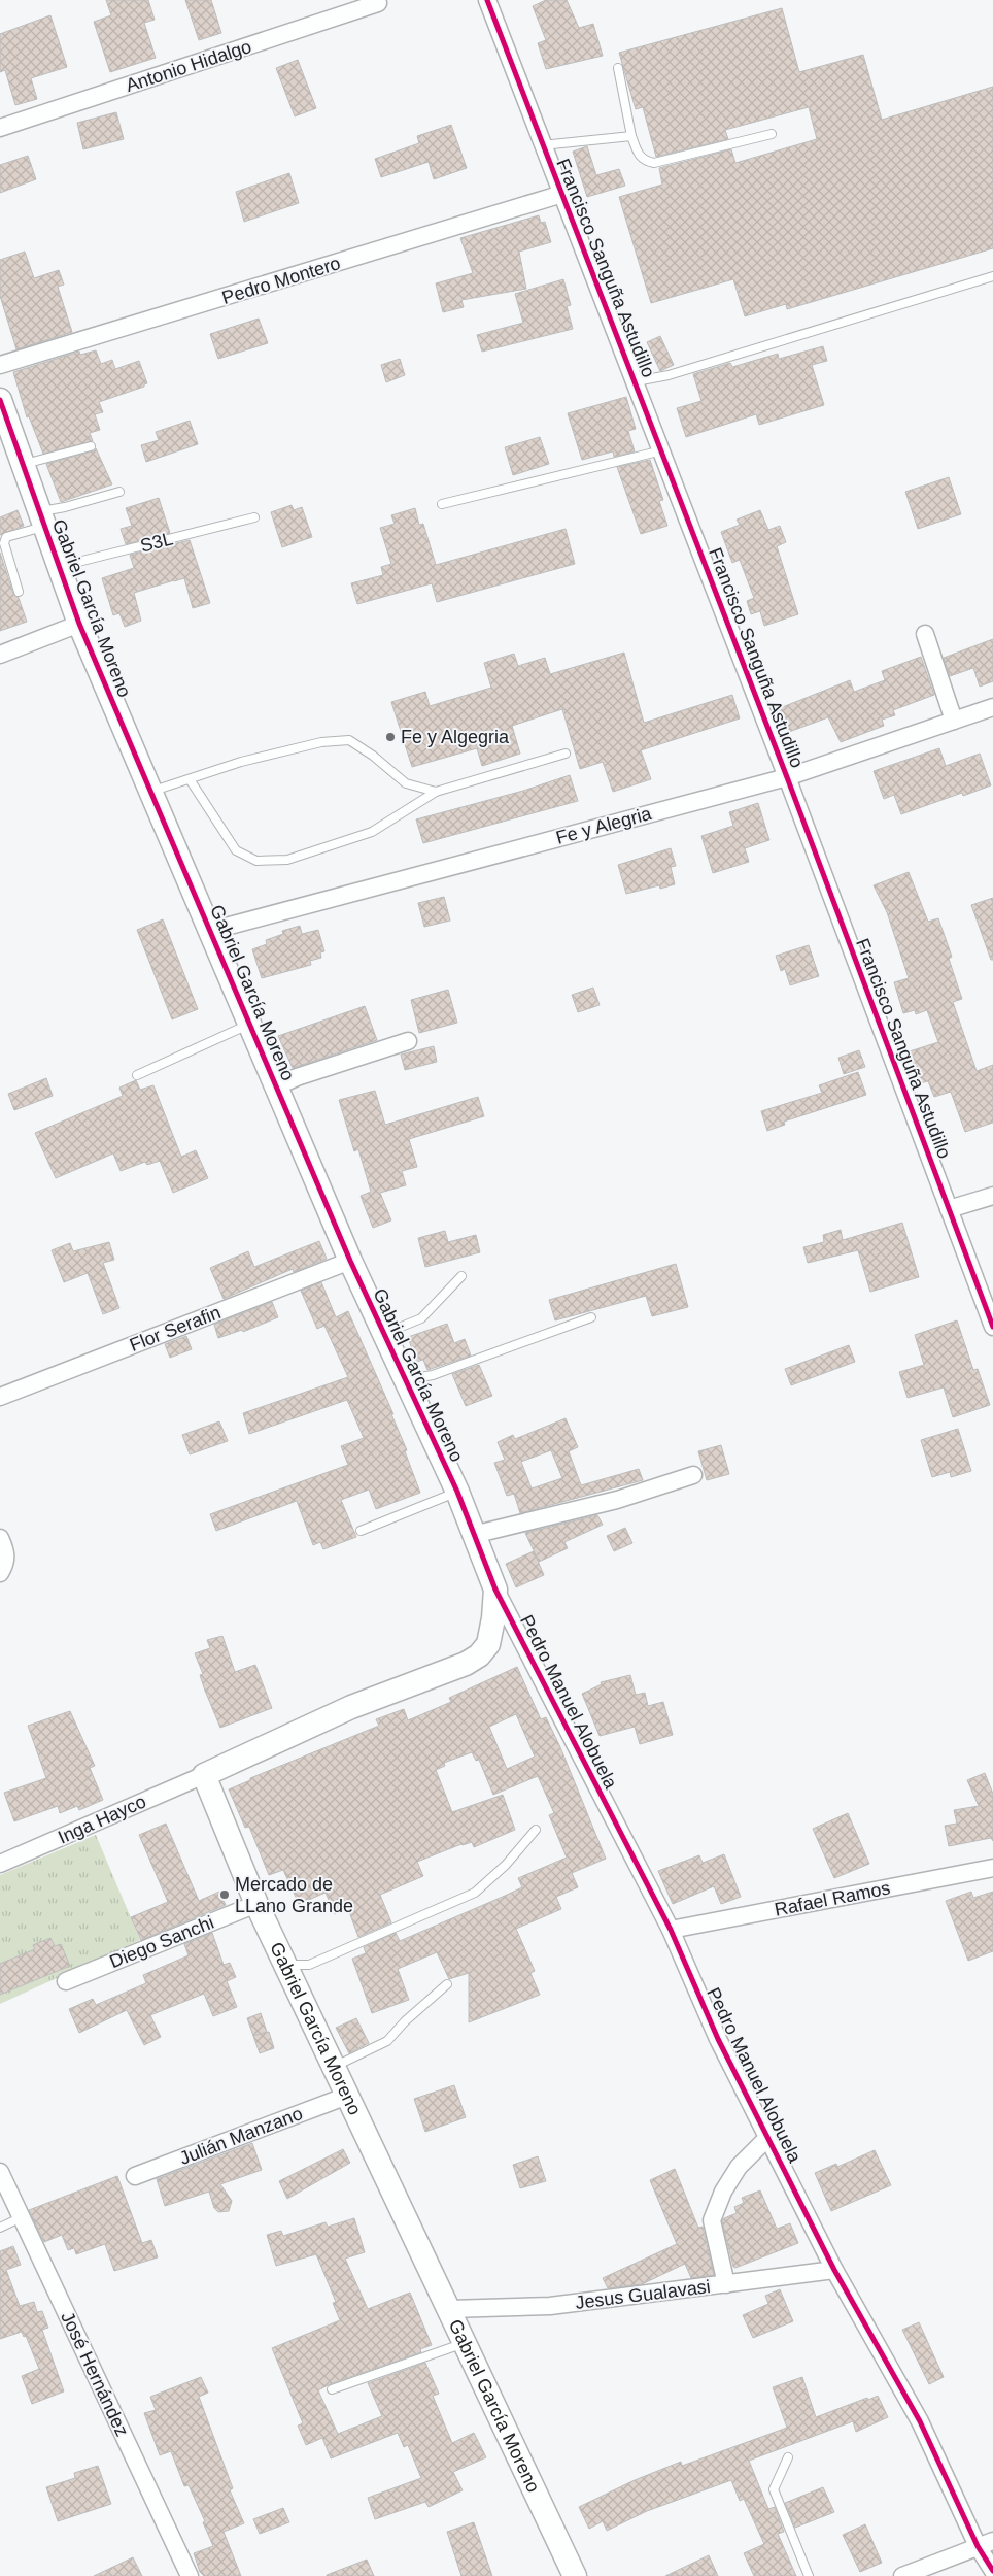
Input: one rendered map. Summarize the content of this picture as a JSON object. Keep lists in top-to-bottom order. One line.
{"streets":{"street":["Antonio Hidalgo","Francisco Sanguña Astudillo","Pedro Montero","Gabriel García Moreno","Fe y Alegria","Flor Serafin","Pedro Manuel Alobuela","Inga Hayco","Rafael Ramos","Diego Sanchi","Julián Manzano","Jesus Gualavasi","José Hernández"],"lane":["S3L"]},"crossings":[["Francisco Sanguña Astudillo","Pedro Montero"],["Francisco Sanguña Astudillo","Fe y Alegria"],["S3L","Gabriel García Moreno"],["Gabriel García Moreno","Fe y Alegria"],["Gabriel García Moreno","Flor Serafin"],["Gabriel García Moreno","Pedro Manuel Alobuela"],["Gabriel García Moreno","Inga Hayco"],["Gabriel García Moreno","Diego Sanchi"],["Gabriel García Moreno","Julián Manzano"],["Gabriel García Moreno","Jesus Gualavasi"],["Pedro Manuel Alobuela","Rafael Ramos"],["Pedro Manuel Alobuela","Jesus Gualavasi"]],"places":["Fe y Algegria","Mercado de LLano Grande"]}
